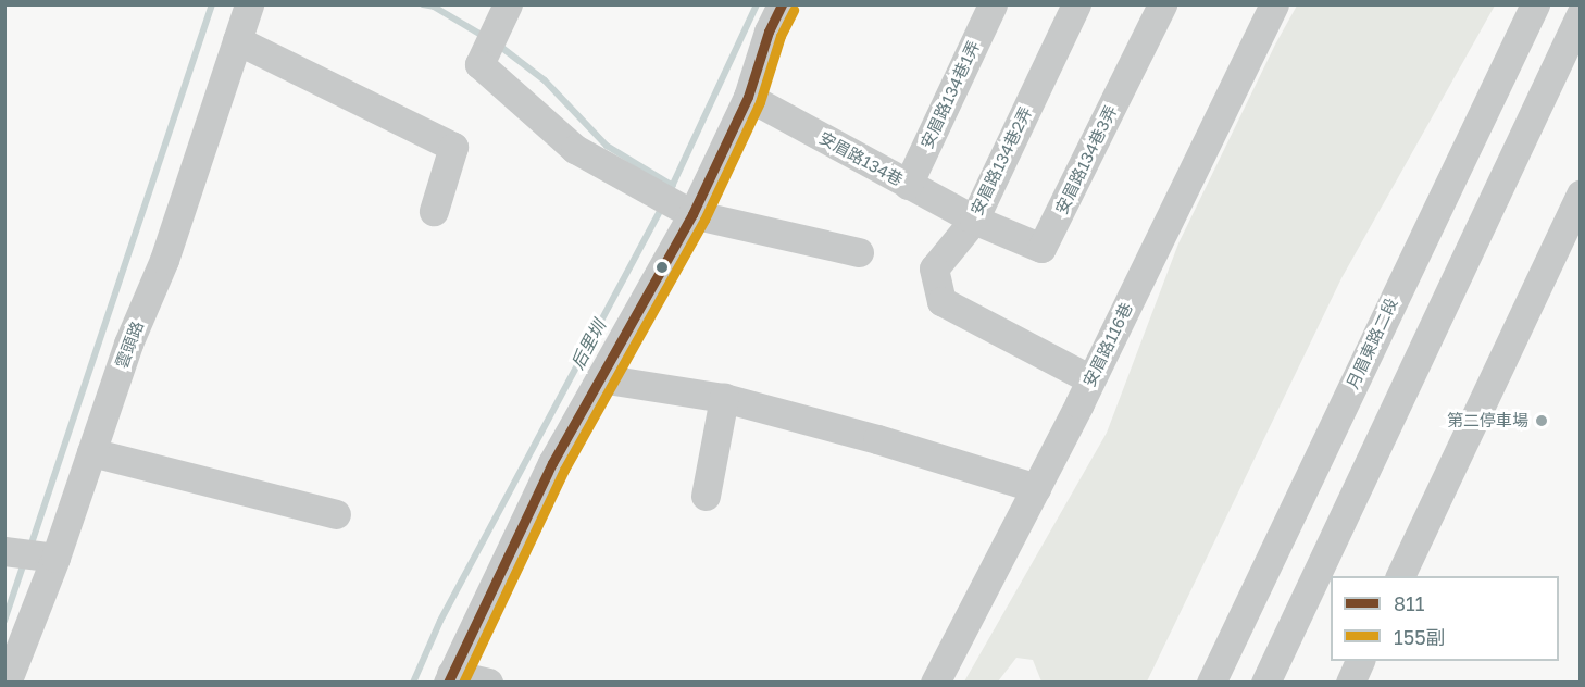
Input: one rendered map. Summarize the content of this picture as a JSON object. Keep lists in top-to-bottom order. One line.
{"streets":{"street":["安眉路134巷1弄","安眉路134巷","安眉路134巷3弄","安眉路134巷2弄","月眉東路二段","雲頭路","安眉路116巷"]},"crossings":[["安眉路134巷1弄","安眉路134巷"],["安眉路134巷","安眉路134巷3弄"],["安眉路134巷","安眉路134巷2弄"],["安眉路134巷3弄","安眉路134巷2弄"],["安眉路134巷2弄","安眉路116巷"]],"water":["后里圳"],"places":["第二停車場"],"lines":["transit line 811","transit line 155副"],"legend":["811","155副"]}
